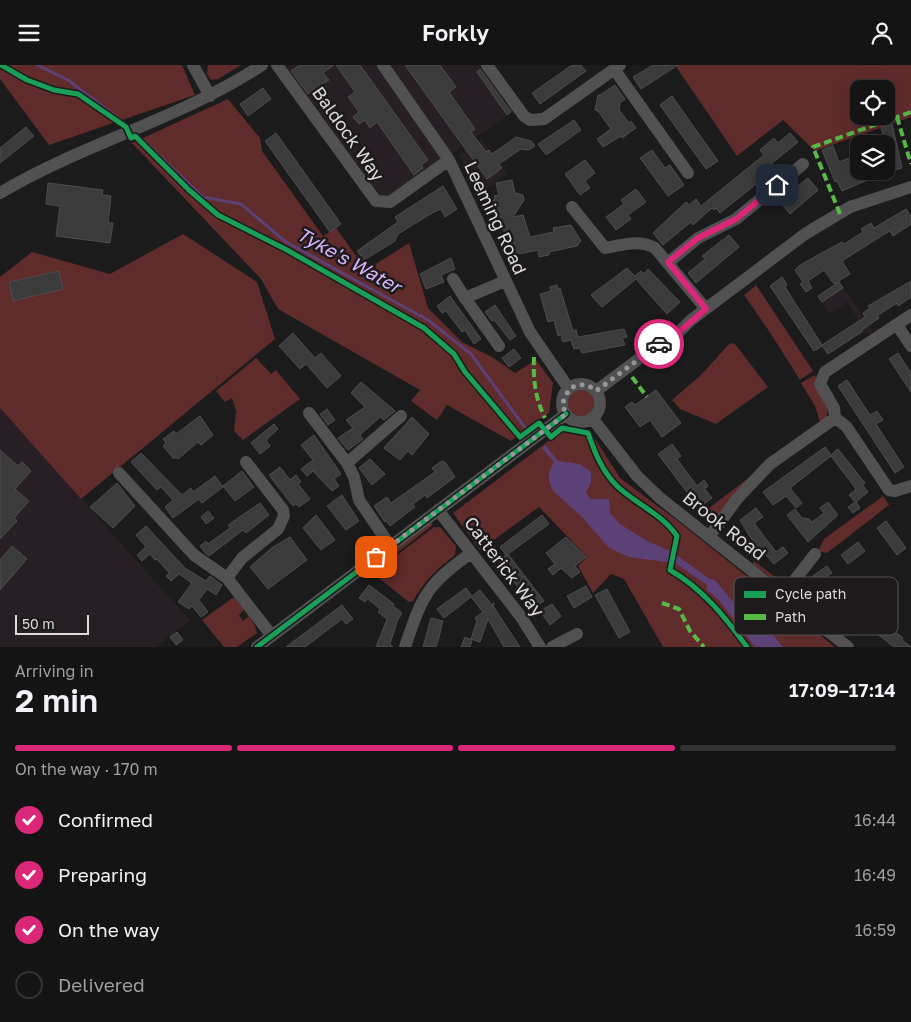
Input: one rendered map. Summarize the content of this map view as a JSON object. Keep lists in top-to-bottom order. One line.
{"streets":{"street":["Baldock Way","Leeming Road","Brook Road","Catterick Way"]},"crossings":[["Baldock Way","Leeming Road"],["Leeming Road","Brook Road"]],"water":["Tyke's Water"],"legend":["Cycle path","Path"],"scale_bar":"50 m","page":{"header":"Forkly","scale":"50 m","heading":["2 min","Arriving in","17:09–17:14"],"bar":"On the way · 170 m","list":[["Confirmed","16:44"],["Preparing","16:49"],["On the way","16:59"],"Delivered"]}}
